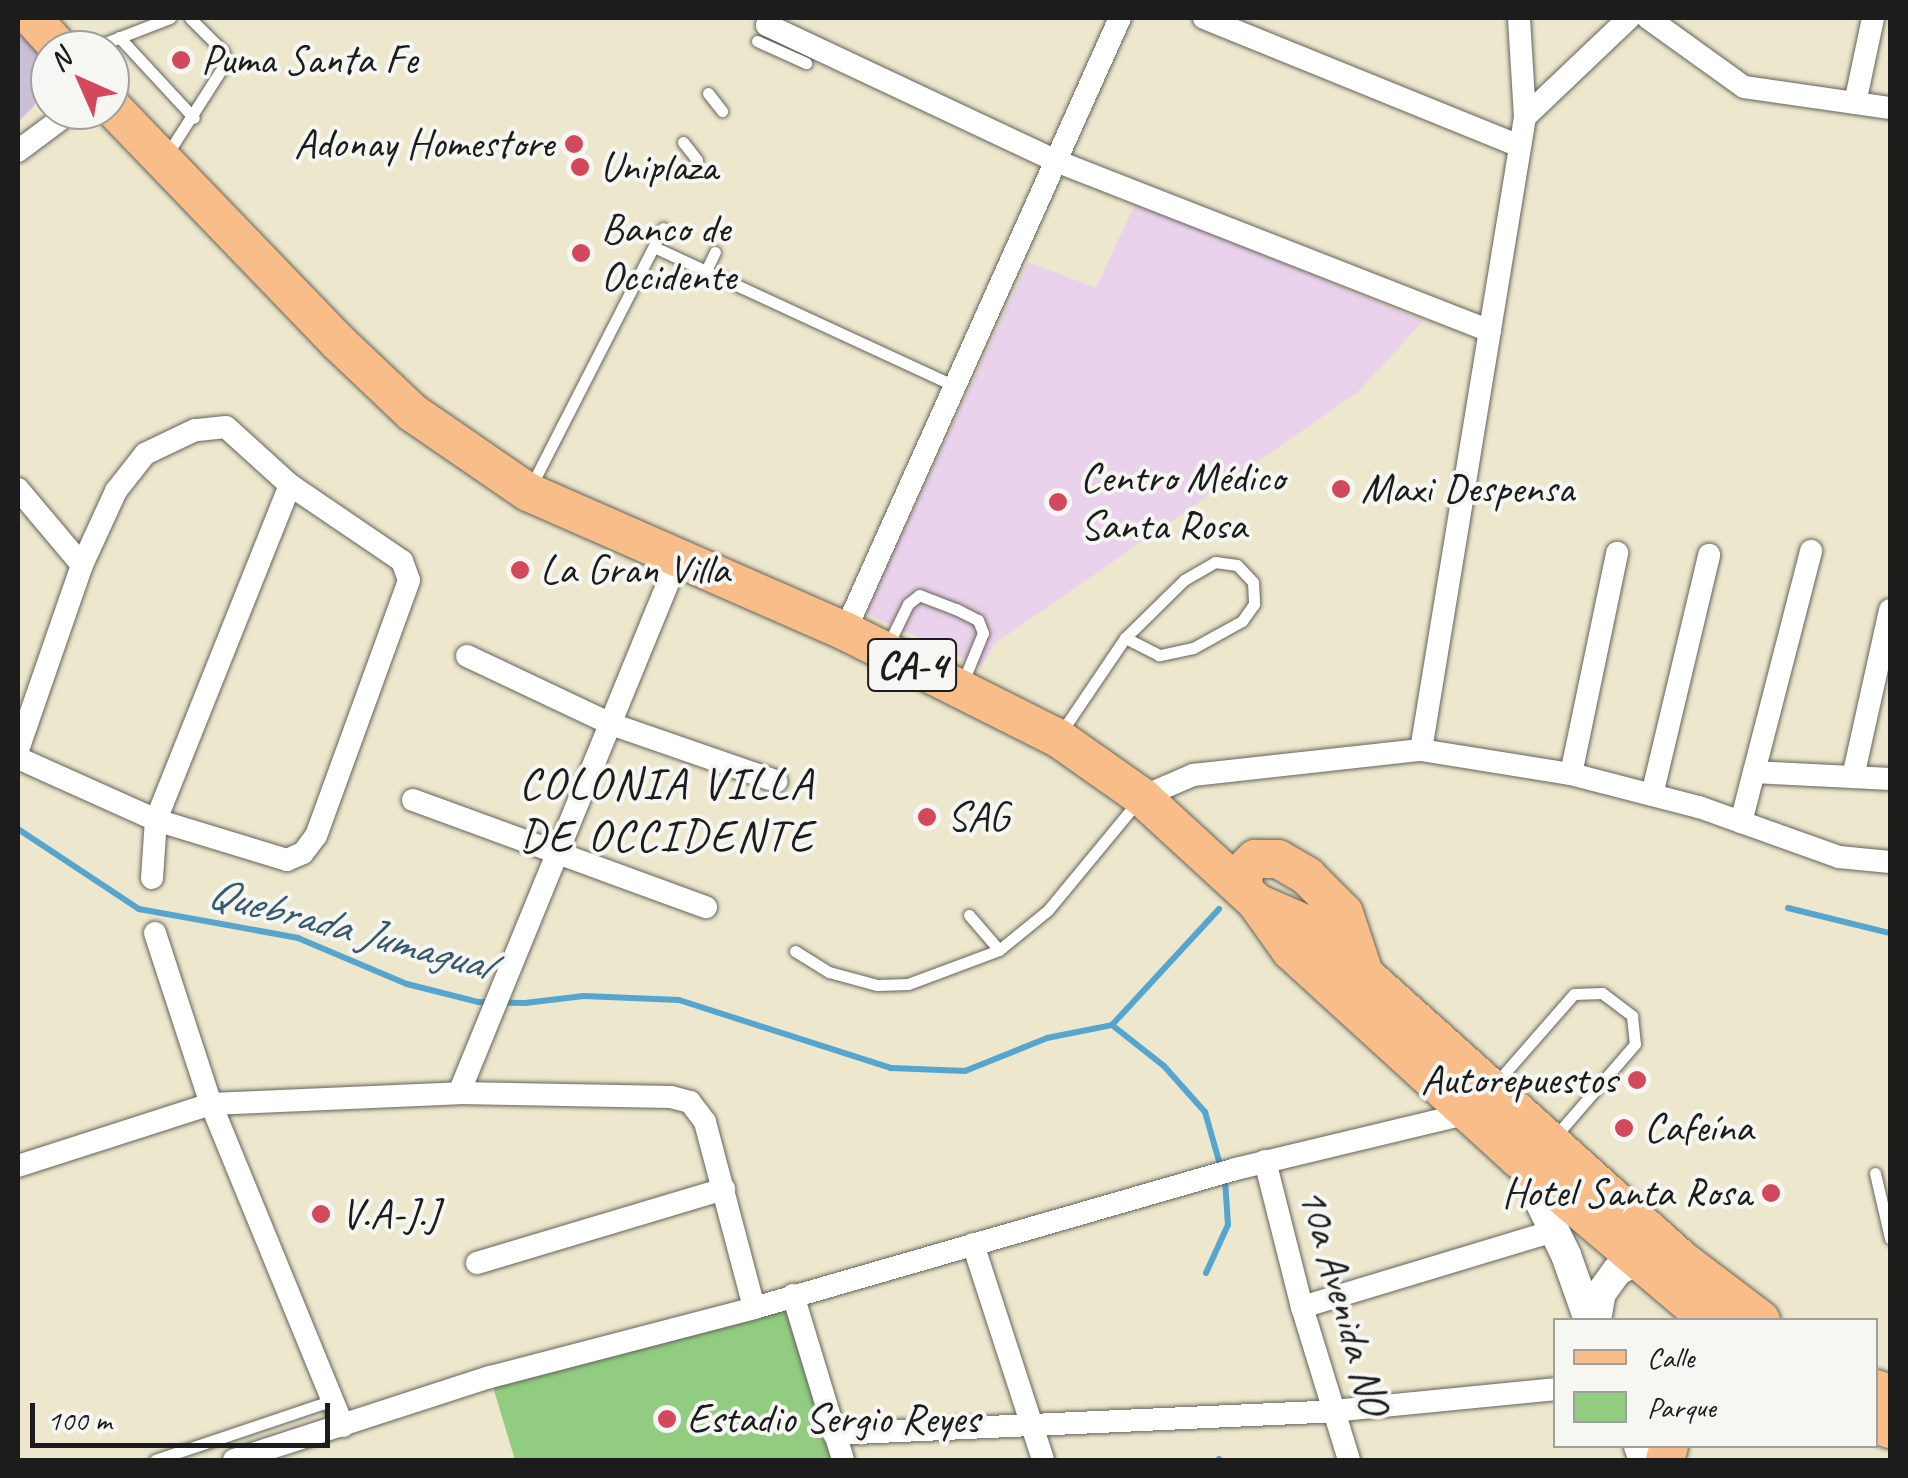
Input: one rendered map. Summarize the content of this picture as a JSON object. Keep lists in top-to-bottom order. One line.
{"streets":{"main road":["CA-4"],"street":["10a Avenida NO"]},"districts":["COLONIA VILLA DE OCCIDENTE"],"water":["Quebrada Jumagual"],"places":["Puma Santa Fe","Adonay Homestore","Uniplaza","Banco de Occidente","Maxi Despensa","Centro Médico Santa Rosa","La Gran Villa","SAG","Autorepuestos","Cafeína","Hotel Santa Rosa","V.A-J.J","Estadio Sergio Reyes"],"legend":["Calle","Parque"],"scale_bar":"100 m","north":"top left"}
